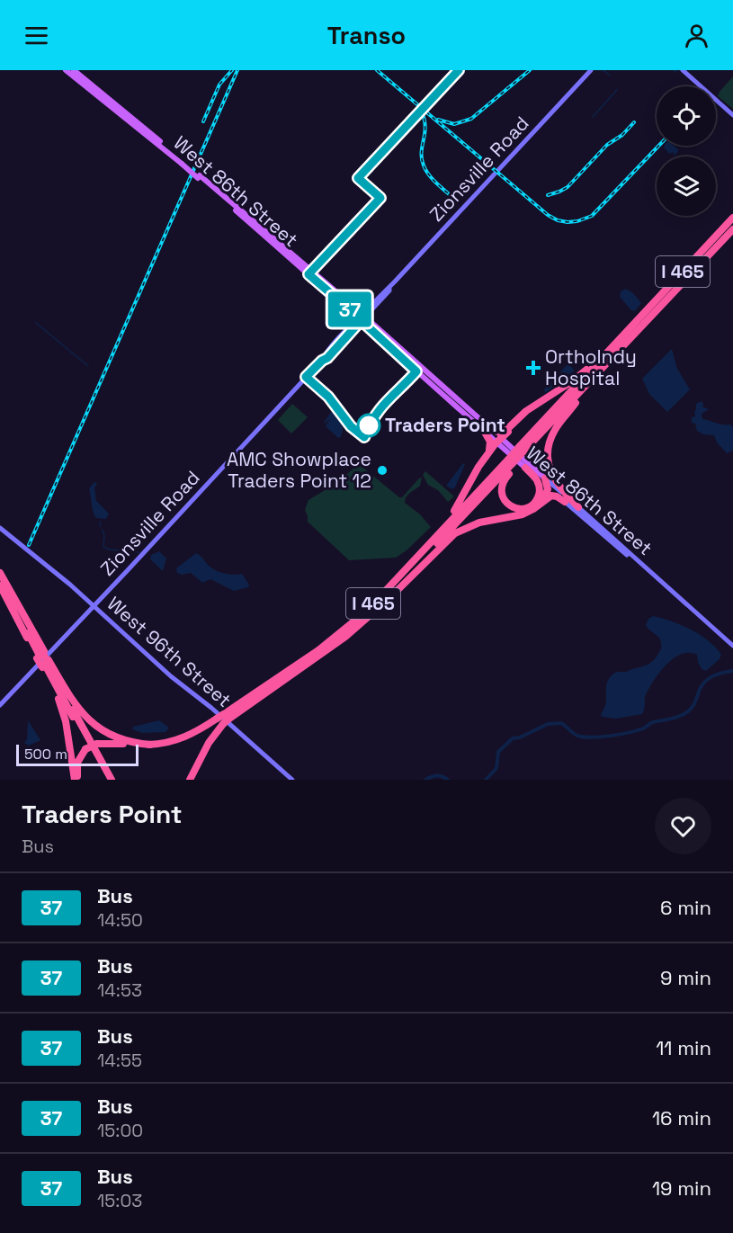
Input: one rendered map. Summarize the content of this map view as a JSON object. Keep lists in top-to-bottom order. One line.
{"streets":{"highway":["I 465"],"main road":["Zionsville Road","West 86th Street","West 96th Street"]},"crossings":[["Zionsville Road","West 86th Street"],["Zionsville Road","West 96th Street"]],"places":{"health":["OrthoIndy Hospital"],"other":["Traders Point","AMC Showplace Traders Point 12"]},"lines":["bus line 37"],"scale_bar":"500 m","page":{"header":"Transo","on_map":"37","scale":"500 m","heading":["Traders Point","Bus"],"list":[{"mark":"37","name":"Bus","note":"14:50","value":"6 min"},{"mark":"37","name":"Bus","note":"14:53","value":"9 min"},{"mark":"37","name":"Bus","note":"14:55","value":"11 min"},{"mark":"37","name":"Bus","note":"15:00","value":"16 min"},{"mark":"37","name":"Bus","note":"15:03","value":"19 min"}]}}
